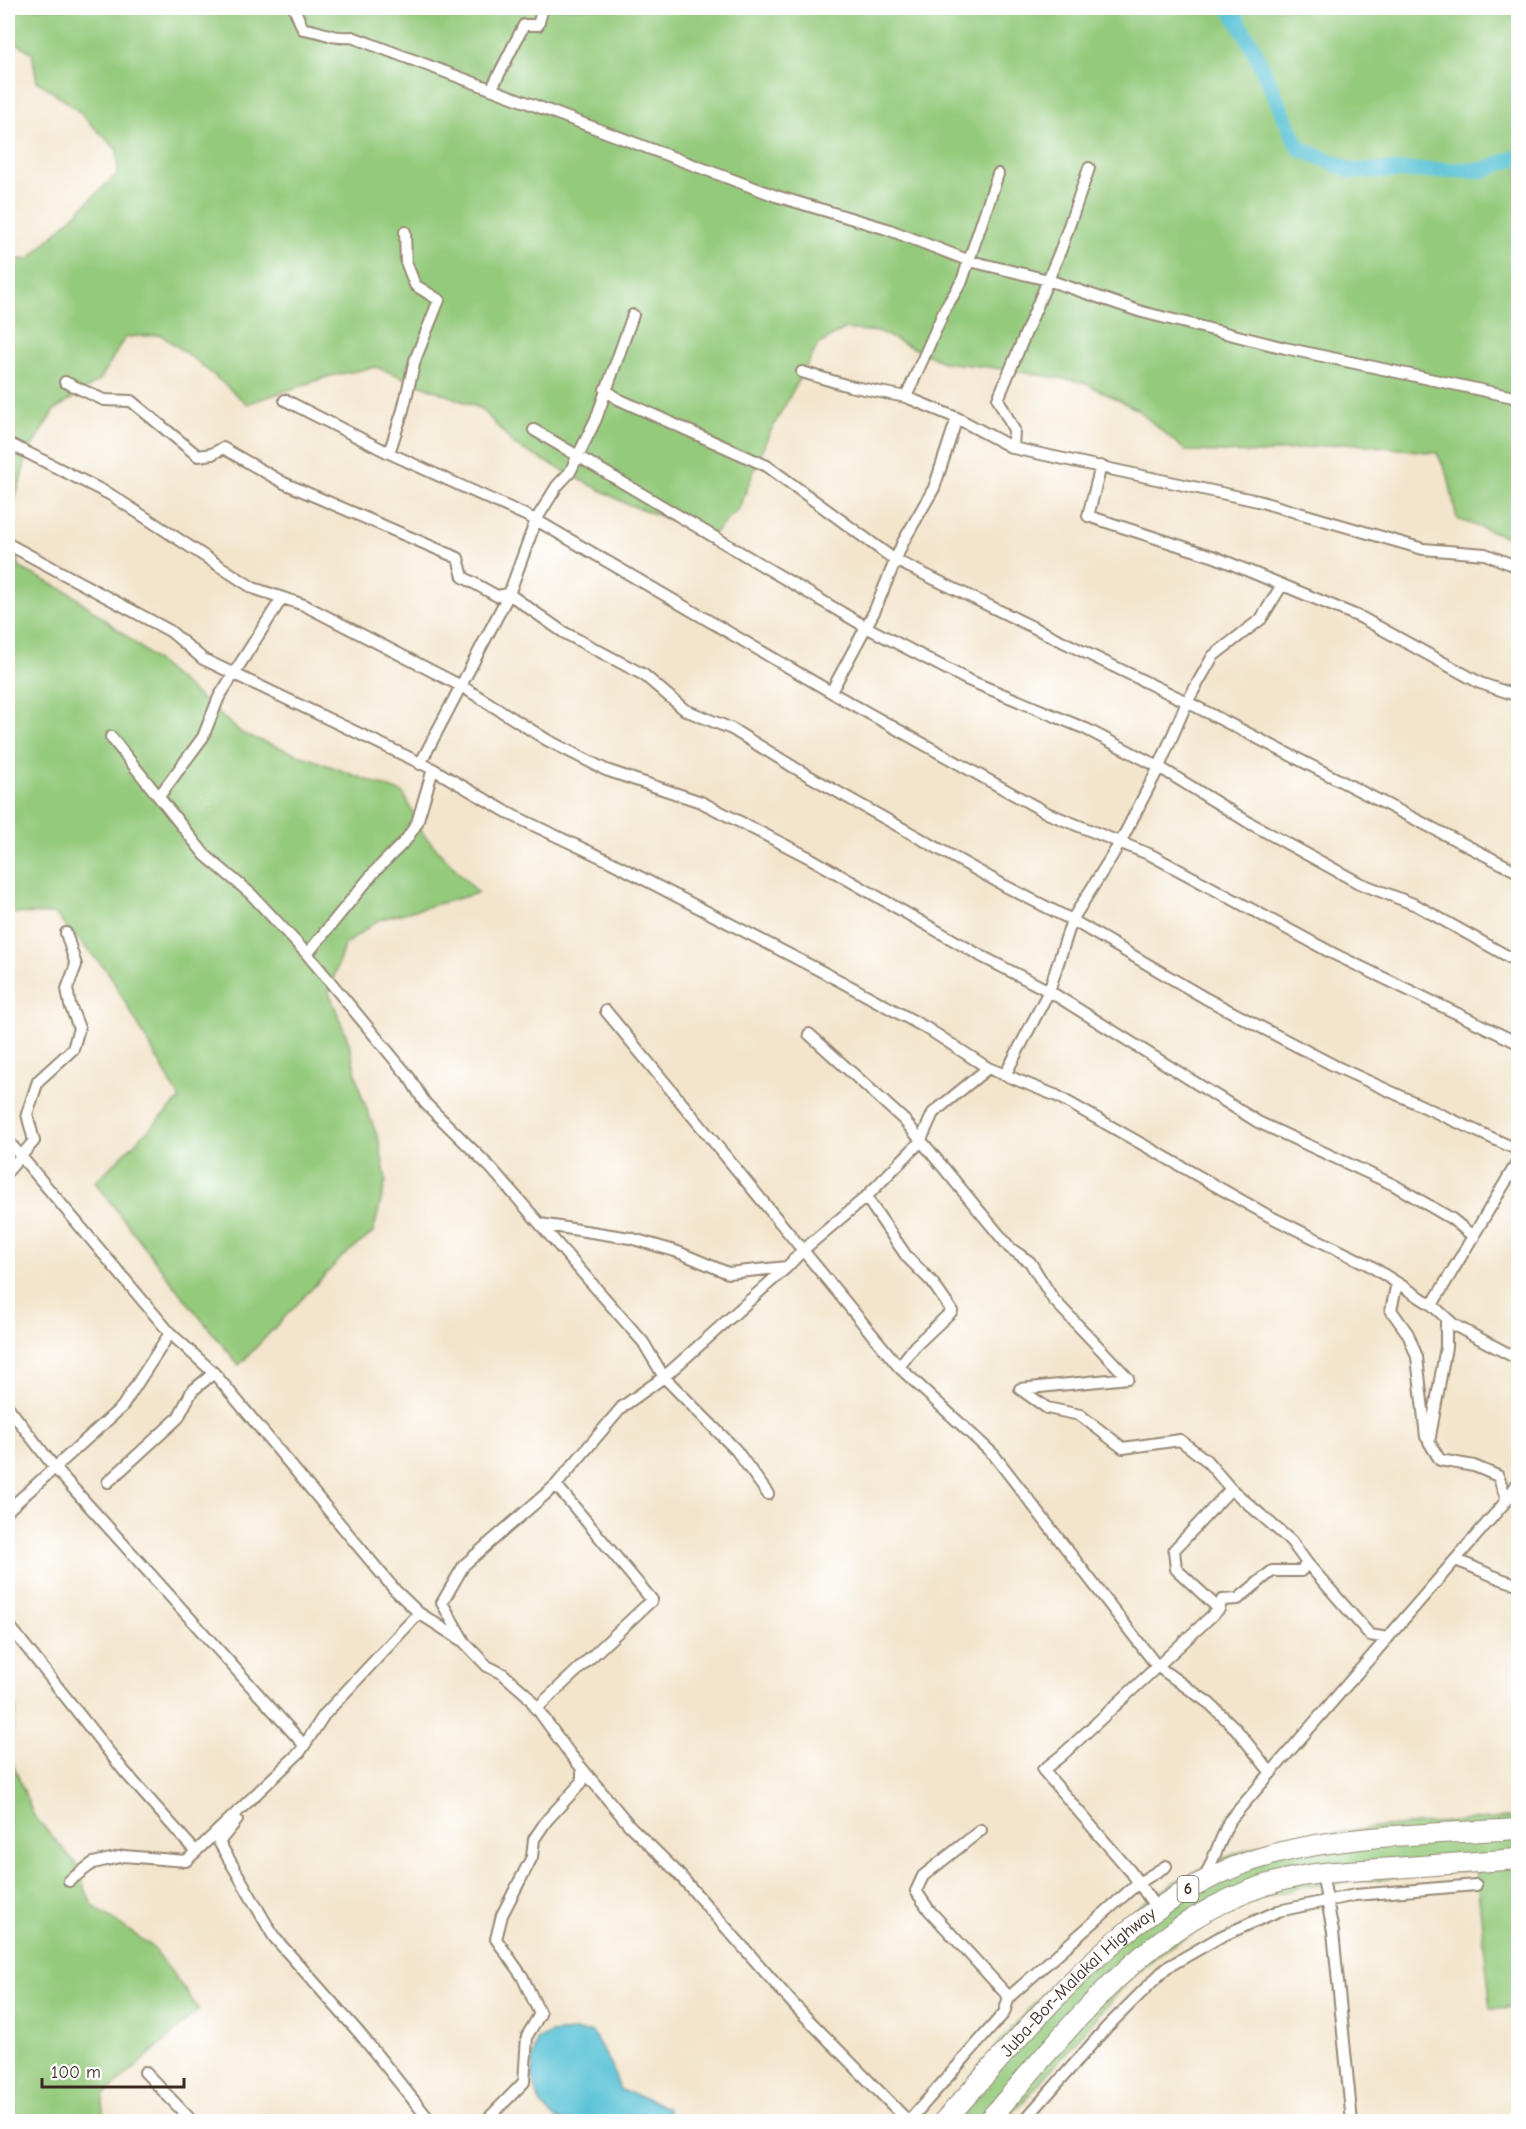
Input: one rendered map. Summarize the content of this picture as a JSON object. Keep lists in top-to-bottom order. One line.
{"streets":{"highway":["6","Juba-Bor-Malakal Highway"]},"scale_bar":"100 m"}
